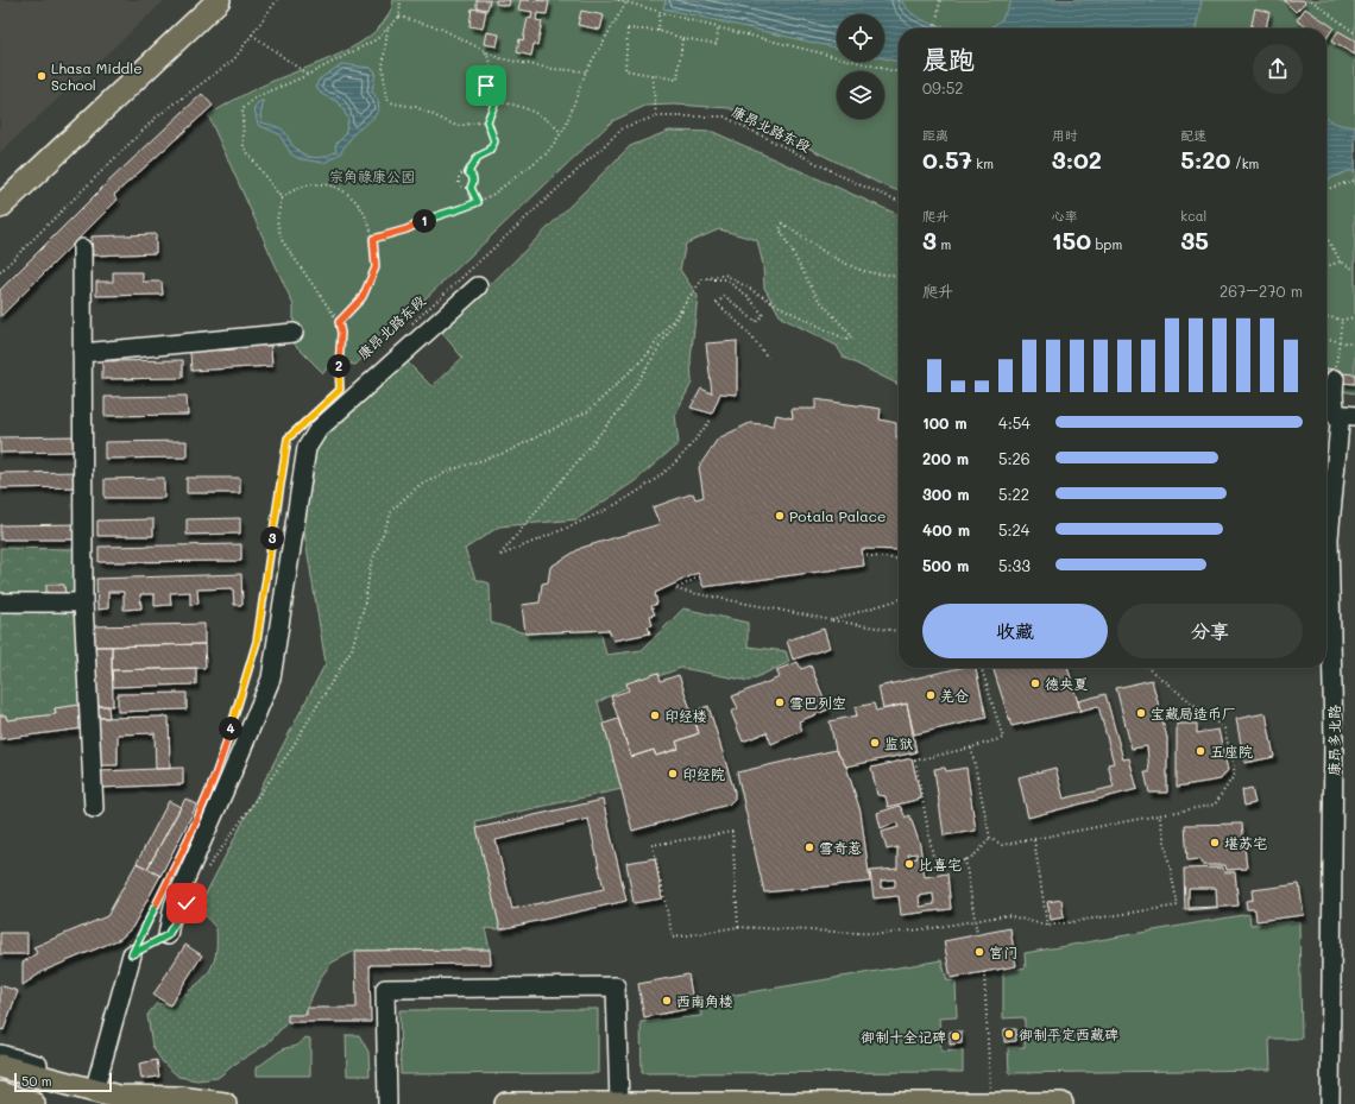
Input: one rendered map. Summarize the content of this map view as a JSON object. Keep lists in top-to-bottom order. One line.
{"streets":{"street":["康昂多北路"],"path":["康昂北路东段"]},"parks":["宗角禄康公园"],"places":["Lhasa Middle School","Potala Palace","德央夏","羌仓","雪巴列空","宝藏局造币厂","印经楼","监狱","五座院","印经院","堪苏宅","雪奇惹","比喜宅","宫门","西南角楼","御制平定西藏碑","御制十全记碑"],"scale_bar":"50 m","page":{"heading":["晨跑","09:52"],"stats":[["距离","0.57 km"],["用时","3:02"],["配速","5:20 /km"],["爬升","3 m"],["心率","150 bpm"],["kcal","35"]],"pins":["1","2","3","4"],"chart":["爬升","267–270 m"],"list":[{"name":"100 m","note":"4:54"},{"name":"200 m","note":"5:26"},{"name":"300 m","note":"5:22"},{"name":"400 m","note":"5:24"},{"name":"500 m","note":"5:33"}],"buttons":["收藏","分享"],"scale":"50 m"}}
